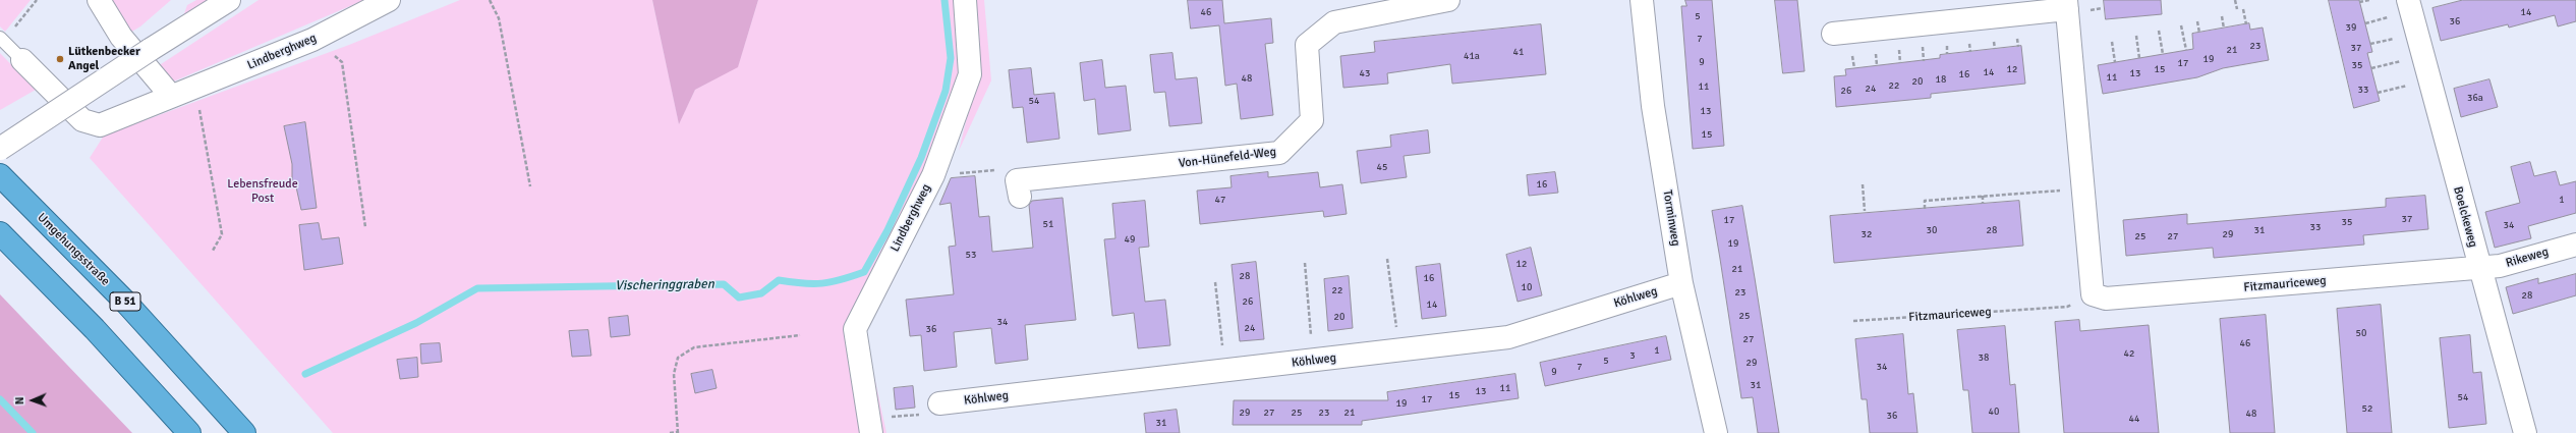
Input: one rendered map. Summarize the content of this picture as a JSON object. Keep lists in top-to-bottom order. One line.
{"streets":{"highway":["Umgehungsstraße","B 51"],"street":["Lindberghweg","Von-Hünefeld-Weg","Boelckeweg","Torminweg","Rikeweg","Fitzmauriceweg","Köhlweg"]},"crossings":[["Boelckeweg","Rikeweg"],["Boelckeweg","Fitzmauriceweg"],["Torminweg","Köhlweg"],["Rikeweg","Fitzmauriceweg"]],"water":["Vischeringgraben"],"parks":["Lebensfreude Post"],"places":["Lütkenbecker Angel"],"house_numbers":["46","14","5","36","39","7","23","37","21","41","41a","19","9","17","35","12","15","14","43","13","16","11","48","18","20","22","11","24","33","26","36a","54","13","15","45","16","47","1","37","17","35","51","34","33","30","28","31","32","29","25","27","49","19","53","12","21","28","16","10","22","23","28","26","14","25","20","34","24","36","50","27","46","1","42","3","38","5","29","7","34","9","31","11","13","15","54","17","19","52","40","29","27","25","23","21","48","36","44","31"],"north":"left"}
